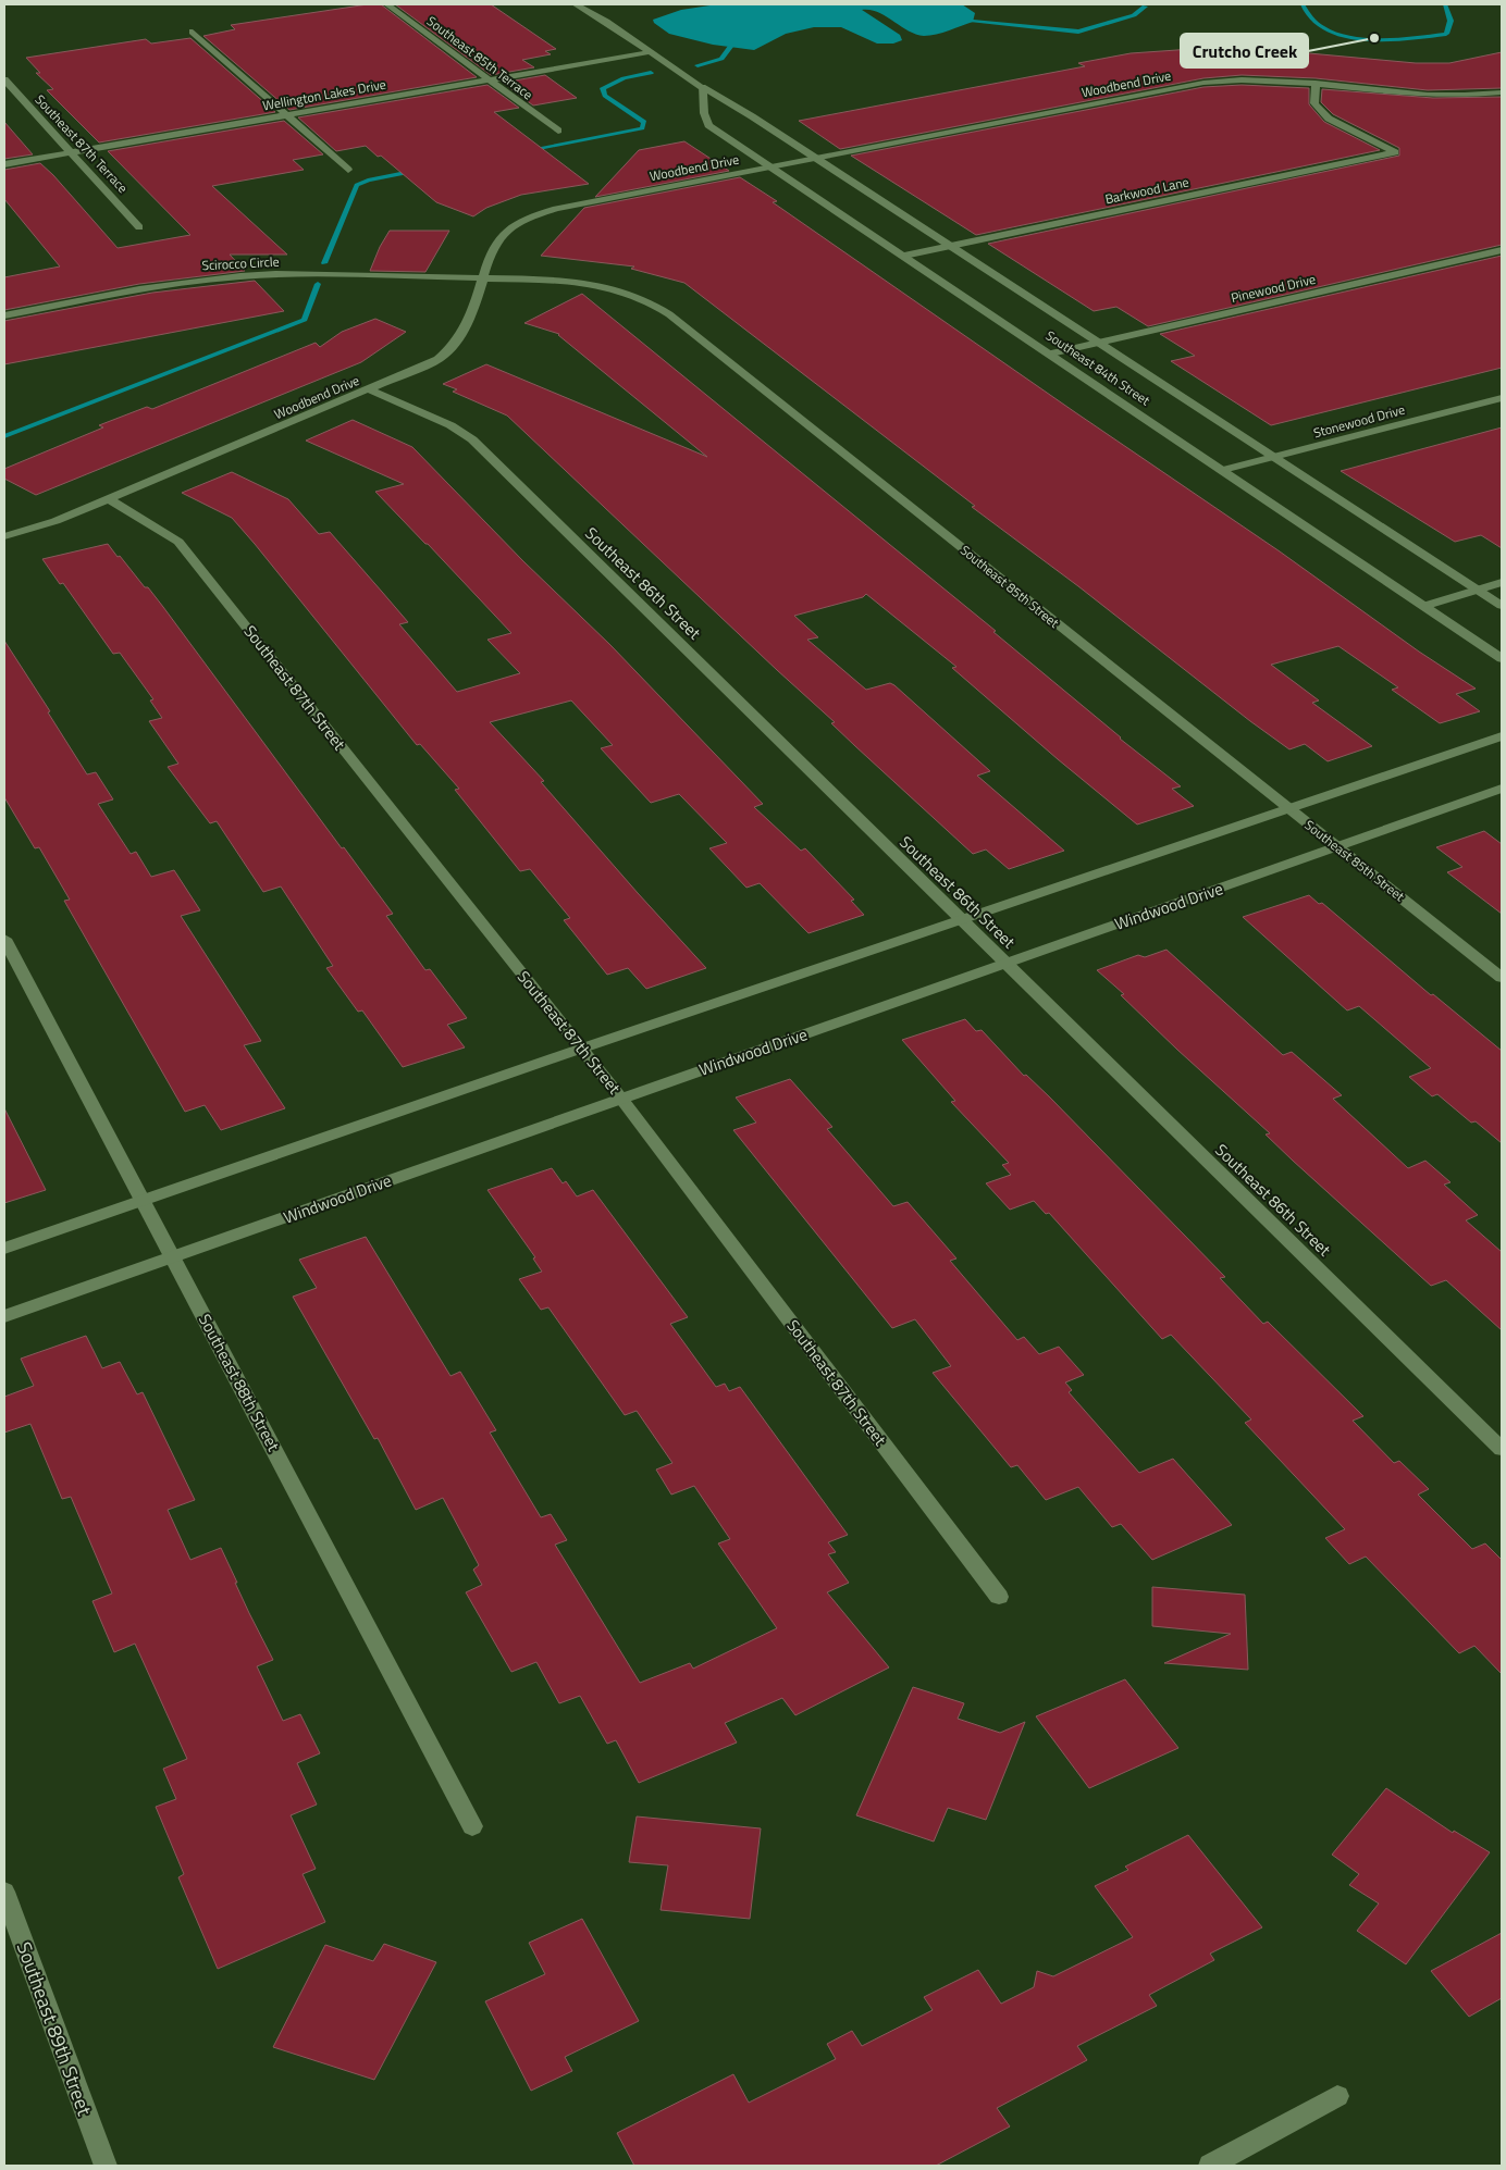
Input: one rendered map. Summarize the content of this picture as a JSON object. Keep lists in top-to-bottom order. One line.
{"streets":{"street":["Southeast 85th Terrace","Woodbend Drive","Wellington Lakes Drive","Southeast 87th Terrace","Barkwood Lane","Scirocco Circle","Pinewood Drive","Southeast 84th Street","Stonewood Drive","Southeast 86th Street","Southeast 85th Street","Southeast 87th Street","Windwood Drive","Southeast 88th Street","Southeast 89th Street"]},"crossings":[["Southeast 85th Terrace","Wellington Lakes Drive"],["Woodbend Drive","Barkwood Lane"],["Woodbend Drive","Scirocco Circle"],["Woodbend Drive","Southeast 84th Street"],["Woodbend Drive","Southeast 86th Street"],["Woodbend Drive","Southeast 85th Street"],["Woodbend Drive","Southeast 87th Street"],["Wellington Lakes Drive","Southeast 87th Terrace"],["Wellington Lakes Drive","Southeast 84th Street"],["Barkwood Lane","Southeast 84th Street"],["Scirocco Circle","Southeast 85th Street"],["Pinewood Drive","Southeast 84th Street"],["Southeast 84th Street","Stonewood Drive"],["Southeast 86th Street","Windwood Drive"],["Southeast 85th Street","Windwood Drive"],["Southeast 87th Street","Windwood Drive"],["Windwood Drive","Southeast 88th Street"]],"places":["Crutcho Creek"]}
